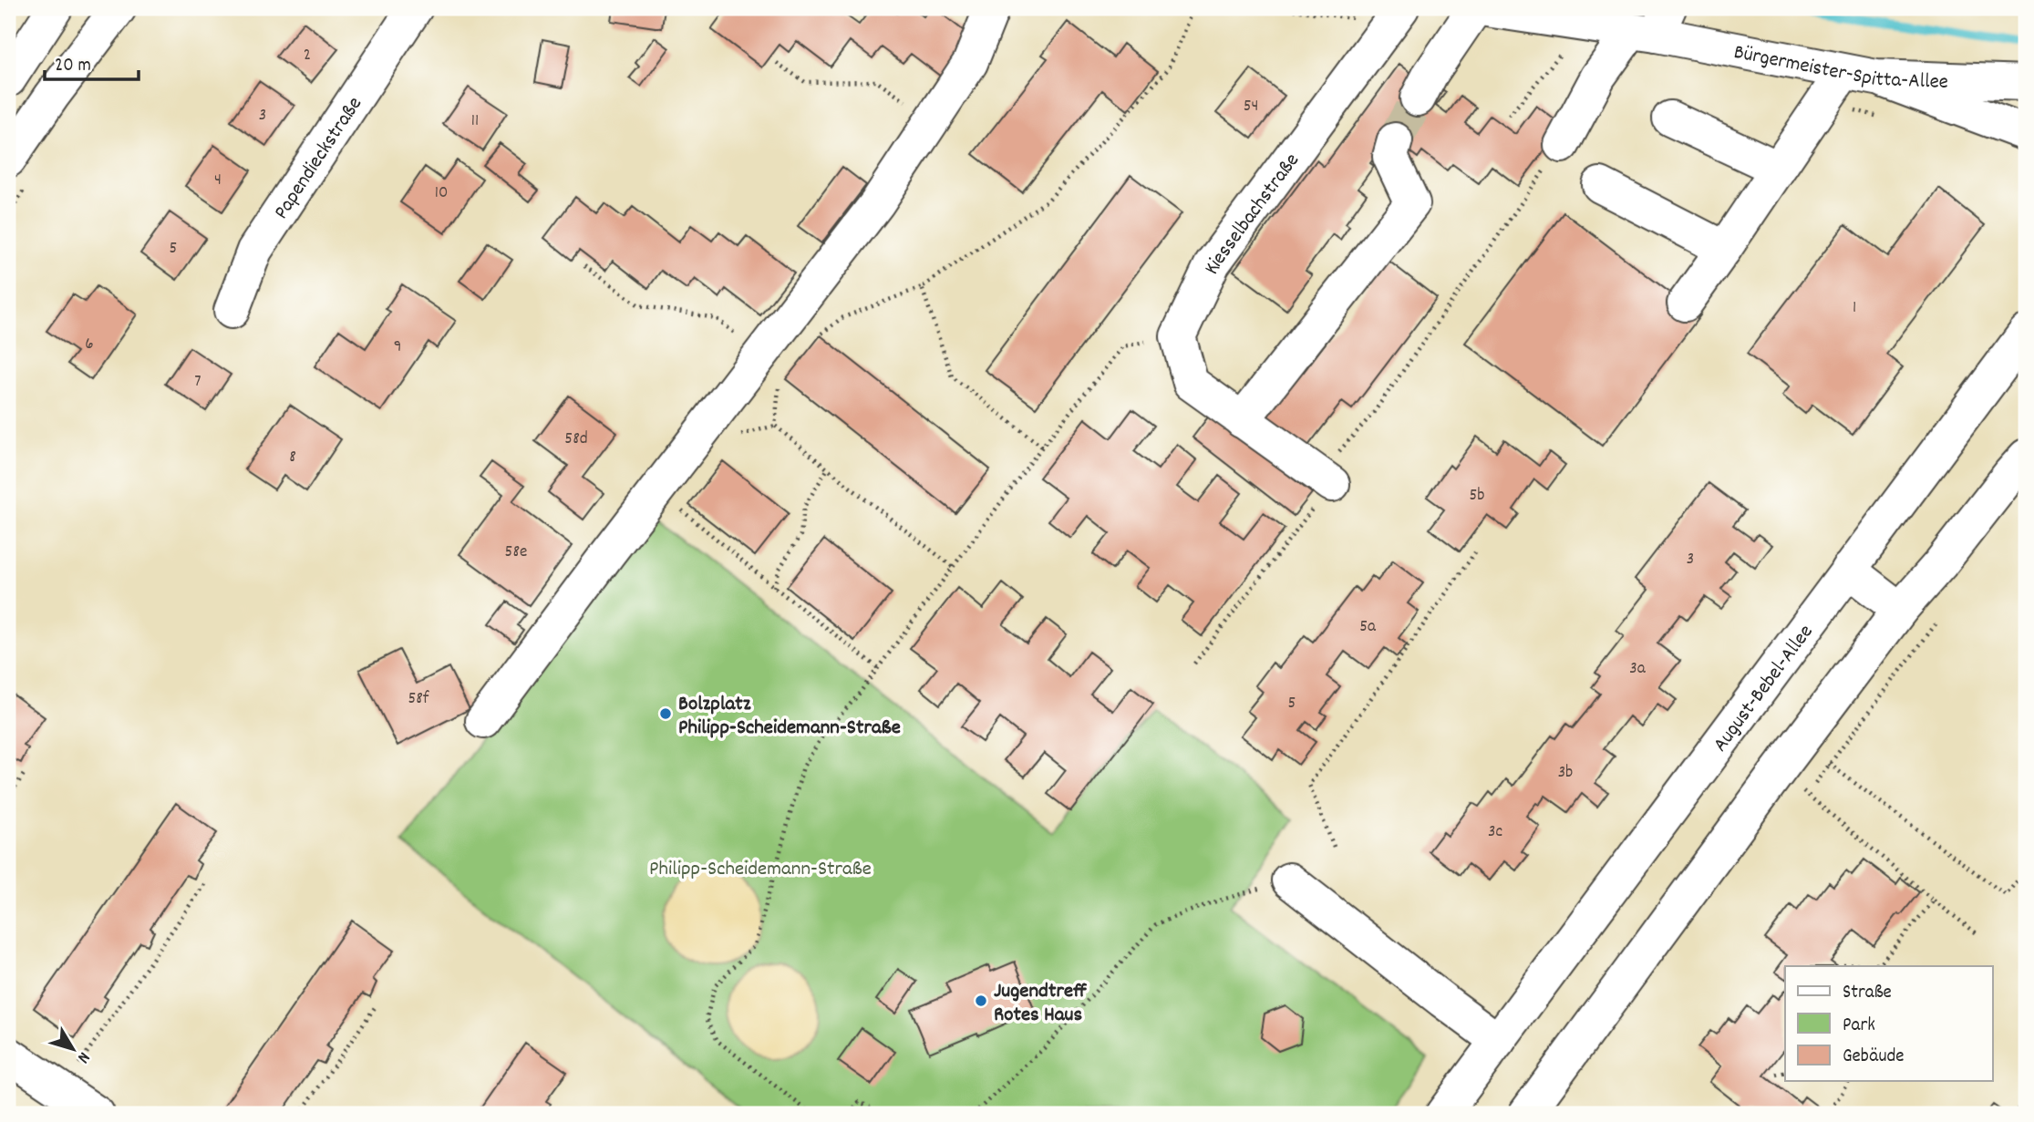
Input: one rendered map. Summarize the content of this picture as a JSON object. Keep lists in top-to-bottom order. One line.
{"streets":{"street":["Bürgermeister-Spitta-Allee","Papendieckstraße","Kiesselbachstraße","August-Bebel-Allee"]},"parks":["Philipp-Scheidemann-Straße"],"places":["Bolzplatz Philipp-Scheidemann-Straße","Jugendtreff Rotes Haus"],"house_numbers":["2","54","3","11","4","10","5","1","6","9","7","58d","8","5b","58e","3","5a","3a","58f","5","3b","3c"],"legend":["Straße","Park","Gebäude"],"scale_bar":"20 m","north":"bottom right"}
